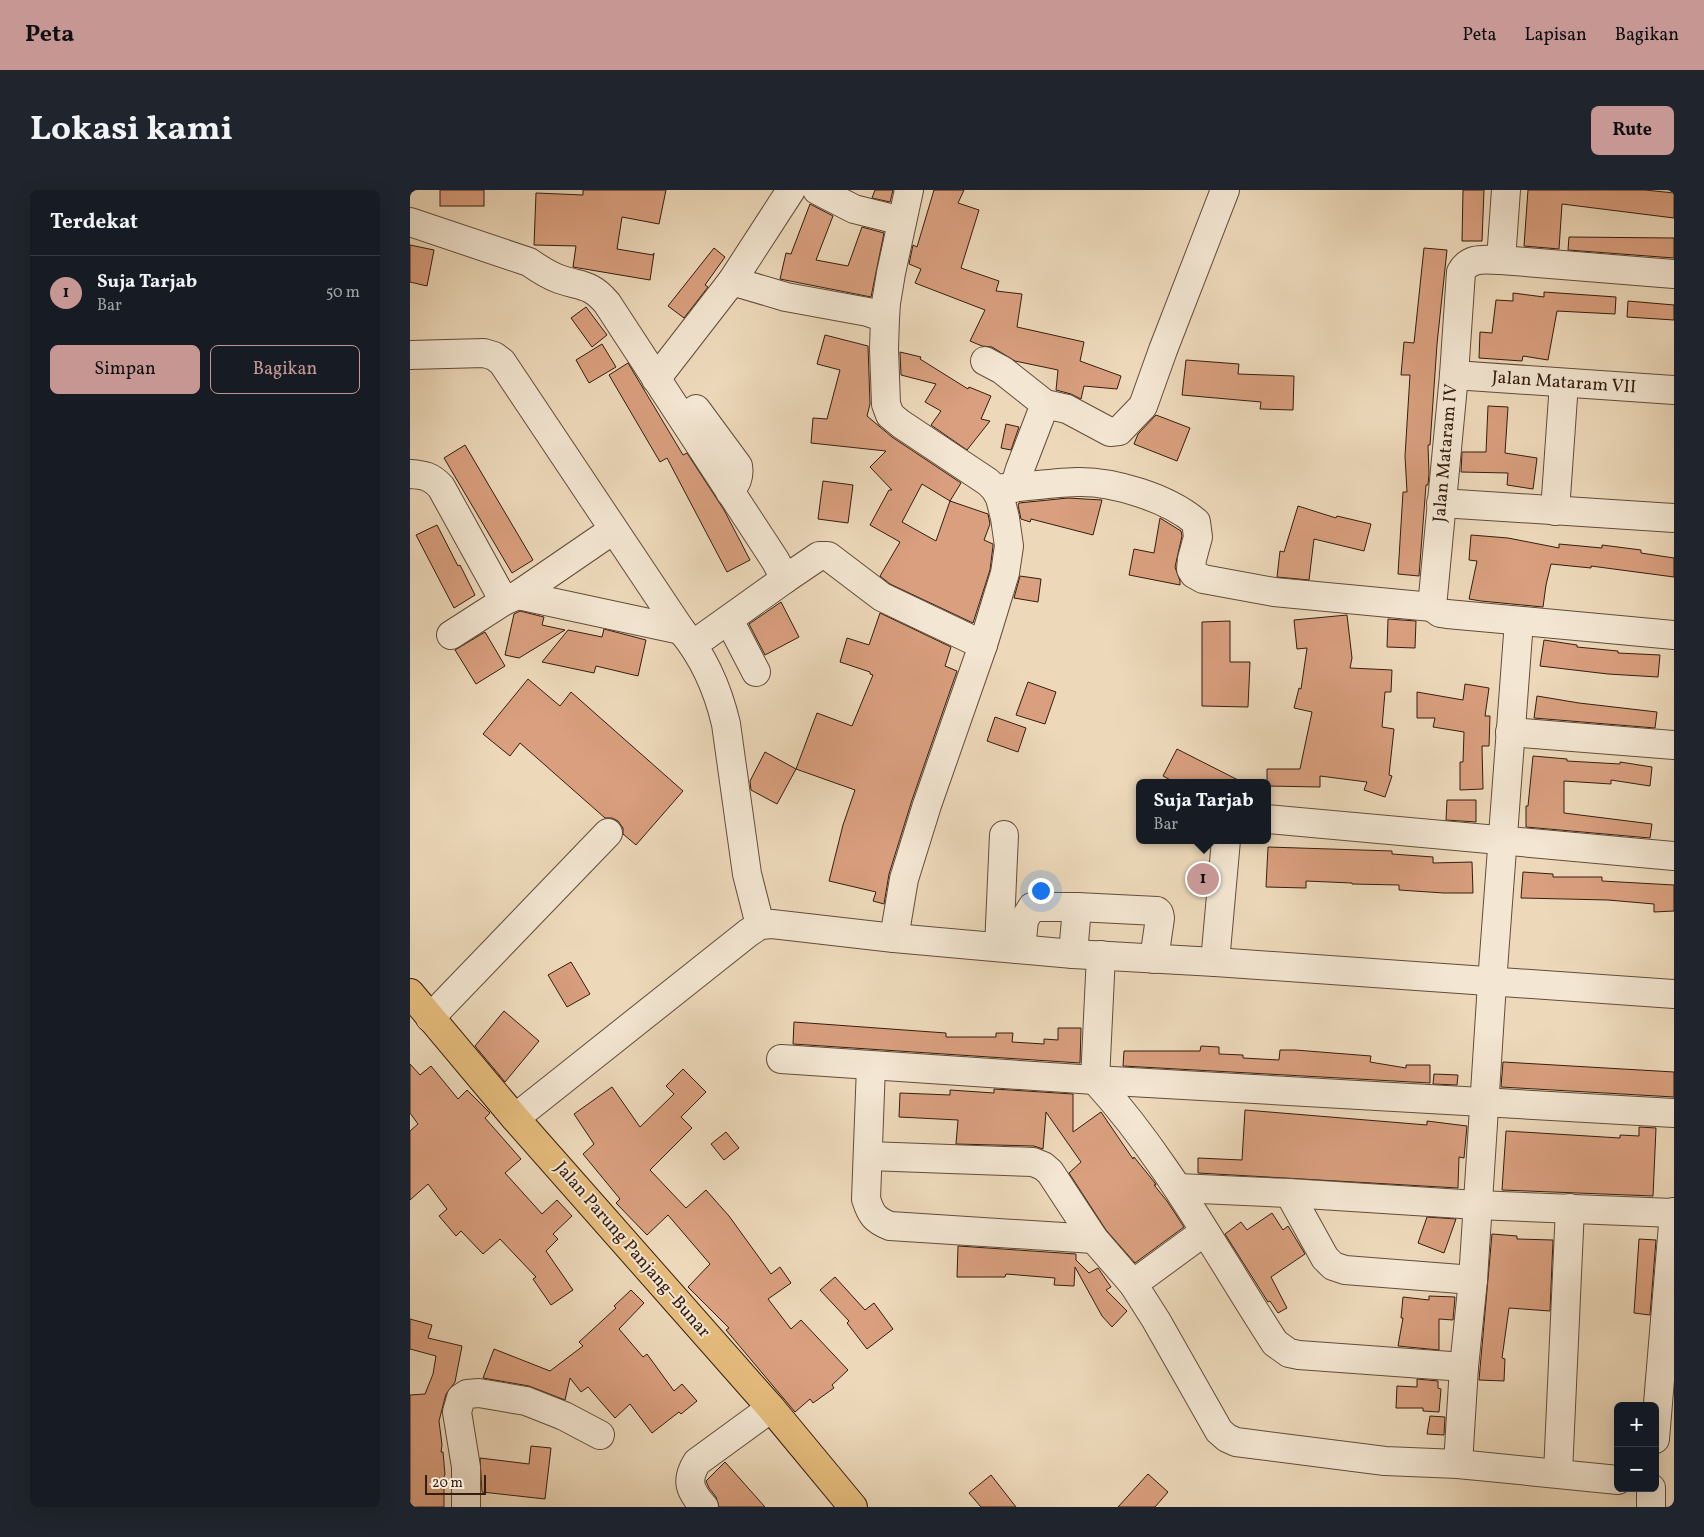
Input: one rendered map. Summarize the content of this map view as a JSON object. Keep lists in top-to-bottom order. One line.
{"streets":{"main road":["Jalan Parung Panjang–Bunar"],"street":["Jalan Mataram VII","Jalan Mataram IV"]},"crossings":[["Jalan Mataram VII","Jalan Mataram IV"]],"scale_bar":"20 m","page":{"header":"Peta","nav":["Peta","Lapisan","Bagikan"],"title":"Lokasi kami","buttons":["Rute",["Simpan","Bagikan"]],"heading":"Terdekat","list":[{"mark":"1","name":"Suja Tarjab","note":"Bar","value":"50 m"}],"popup":["Suja Tarjab","Bar"],"pins":"1","map_buttons":["+","−"],"scale":"20 m"}}
